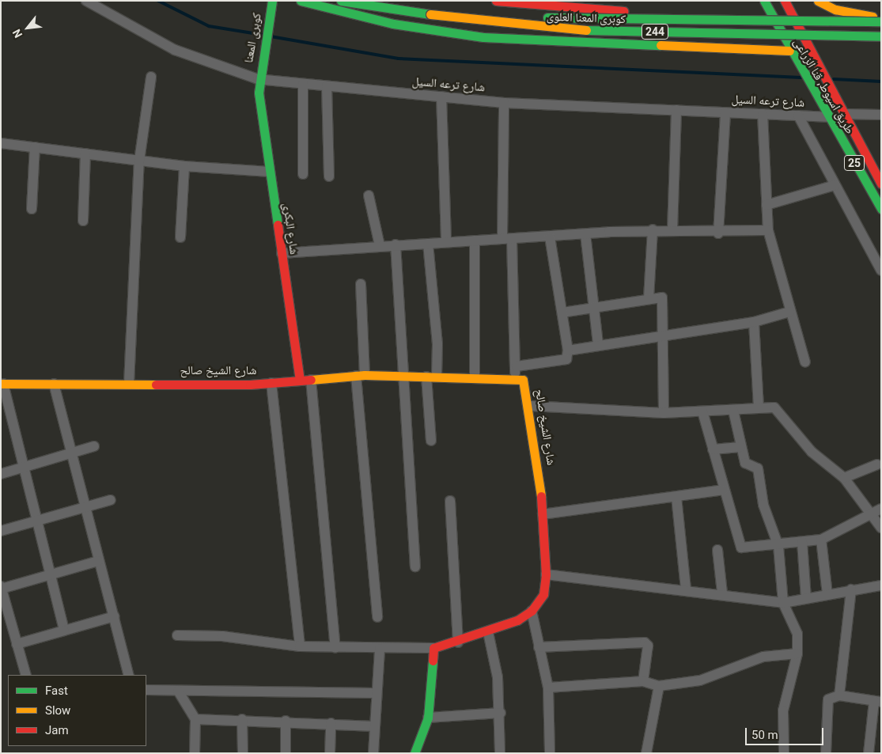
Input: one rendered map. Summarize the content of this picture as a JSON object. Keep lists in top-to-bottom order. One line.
{"streets":{"main road":["كوبرى المعنا العلوى","244","كوبرى المعنا","طريق اسيوط, قنا الزراعى","25","شارع البكرى","شارع الشيخ صالح"],"street":["شارع ترعه السيل"]},"crossings":[["كوبرى المعنا","شارع ترعه السيل"],["كوبرى المعنا","شارع البكرى"],["شارع ترعه السيل","طريق اسيوط, قنا الزراعى"],["شارع ترعه السيل","شارع البكرى"],["طريق اسيوط, قنا الزراعى","25"],["شارع البكرى","شارع الشيخ صالح"]],"legend":["Fast","Slow","Jam"],"scale_bar":"50 m","north":"bottom left"}
